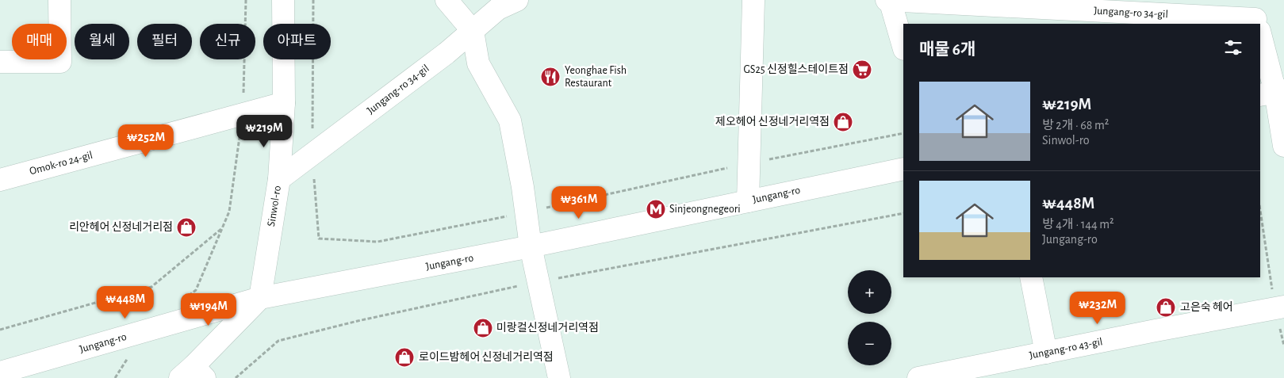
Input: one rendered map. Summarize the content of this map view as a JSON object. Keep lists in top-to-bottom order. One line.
{"streets":{"street":["Jungang-ro 34-gil","Omok-ro 24-gil","Jungang-ro","Sinwol-ro","Jungang-ro 43-gil"]},"crossings":[["Jungang-ro 34-gil","Sinwol-ro"],["Omok-ro 24-gil","Sinwol-ro"],["Jungang-ro","Sinwol-ro"]],"places":{"supermarket":["GS25 신정힐스테이트점"],"restaurant":["Yeonghae Fish Restaurant"],"shop":["제오헤어 신정네거리역점","리안헤어 신정네거리점","고은숙 헤어","미랑컬신정네거리역점","로이드밤헤어 신정네거리역점"],"metro station":["Sinjeongnegeori"]},"page":{"chip":["매매","월세","필터","신규","아파트"],"heading":"매물 6개","list":[{"name":"₩219M","note":"방 2개 · 68 m² · Sinwol-ro"},{"name":"₩448M","note":"방 4개 · 144 m² · Jungang-ro"}],"price":["₩219M","₩252M","₩361M","₩448M","₩232M","₩194M"],"map_buttons":["+","−"]}}
